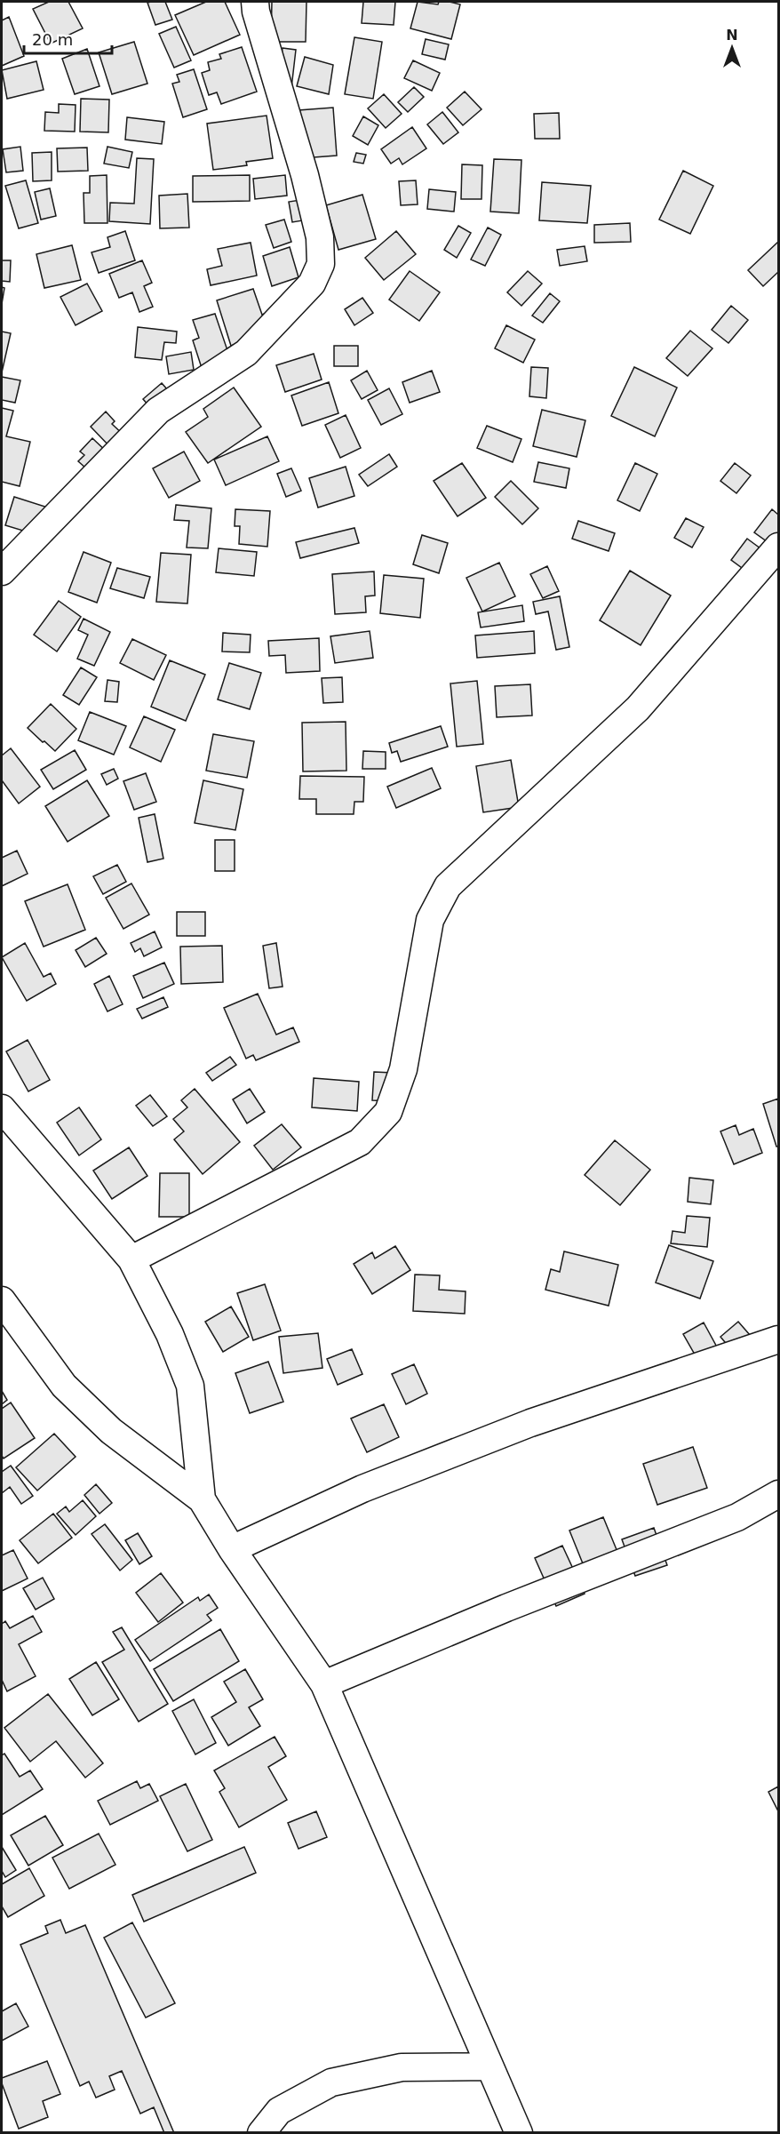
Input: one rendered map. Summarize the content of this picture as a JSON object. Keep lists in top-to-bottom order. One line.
{"scale_bar":"20 m","north":"top"}
